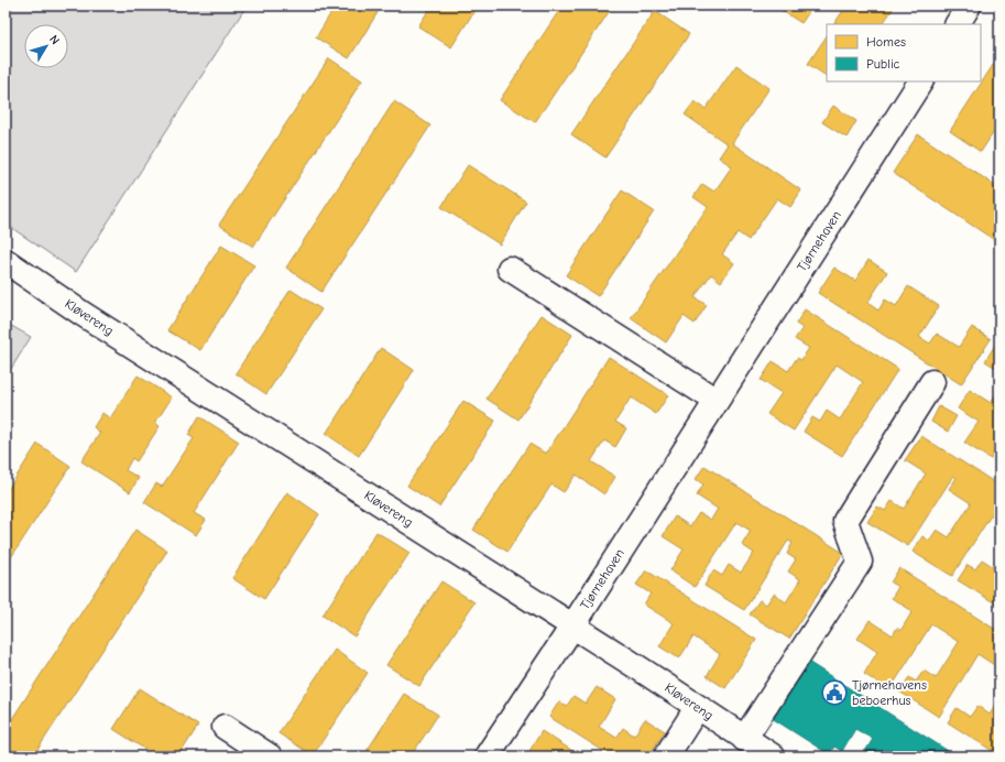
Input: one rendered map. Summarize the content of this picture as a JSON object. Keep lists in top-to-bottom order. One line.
{"streets":{"street":["Tjørnehaven","Kløvereng"]},"crossings":[["Tjørnehaven","Kløvereng"]],"places":{"public building":["Tjørnehavens beboerhus"]},"legend":["Homes","Public"],"north":"top right"}
